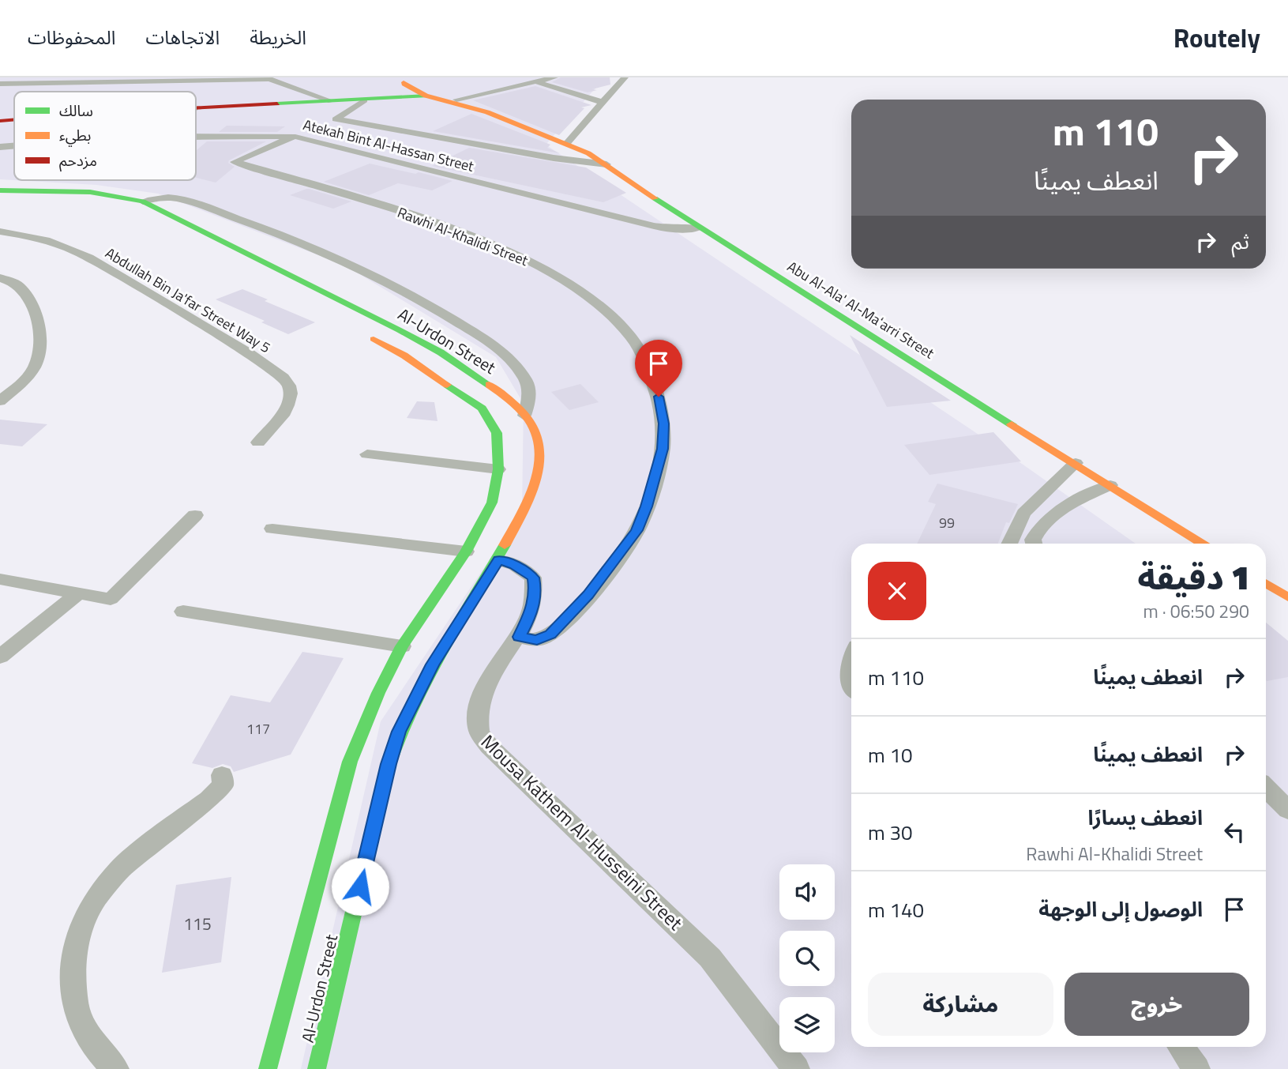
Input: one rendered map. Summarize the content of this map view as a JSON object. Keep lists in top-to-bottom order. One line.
{"streets":{"main road":["Abu Al-Ala' Al-Maʻarri Street","Al-Urdon Street"],"street":["Atekah Bint Al-Hassan Street","Rawhi Al-Khalidi Street","Abdullah Bin Ja'far Street Way 5","Mousa Kathem Al-Husseini Street"]},"crossings":[["Atekah Bint Al-Hassan Street","Rawhi Al-Khalidi Street"],["Atekah Bint Al-Hassan Street","Abu Al-Ala' Al-Maʻarri Street"],["Rawhi Al-Khalidi Street","Mousa Kathem Al-Husseini Street"],["Al-Urdon Street","Mousa Kathem Al-Husseini Street"]],"house_numbers":["99","117","115"],"legend":["سالك","بطيء","مزدحم"],"page":{"header":"Routely","nav":["الخريطة","الاتجاهات","المحفوظات"],"turn":["110 m","انعطف يمينًا"],"then":"ثم","heading":["1 دقيقة","290 m · 06:50"],"list":[{"name":"انعطف يمينًا","value":"110 m"},{"name":"انعطف يمينًا","value":"10 m"},{"name":"انعطف يسارًا","note":"Rawhi Al-Khalidi Street","value":"30 m"},{"name":"الوصول إلى الوجهة","value":"140 m"}],"buttons":["خروج","مشاركة"]}}
